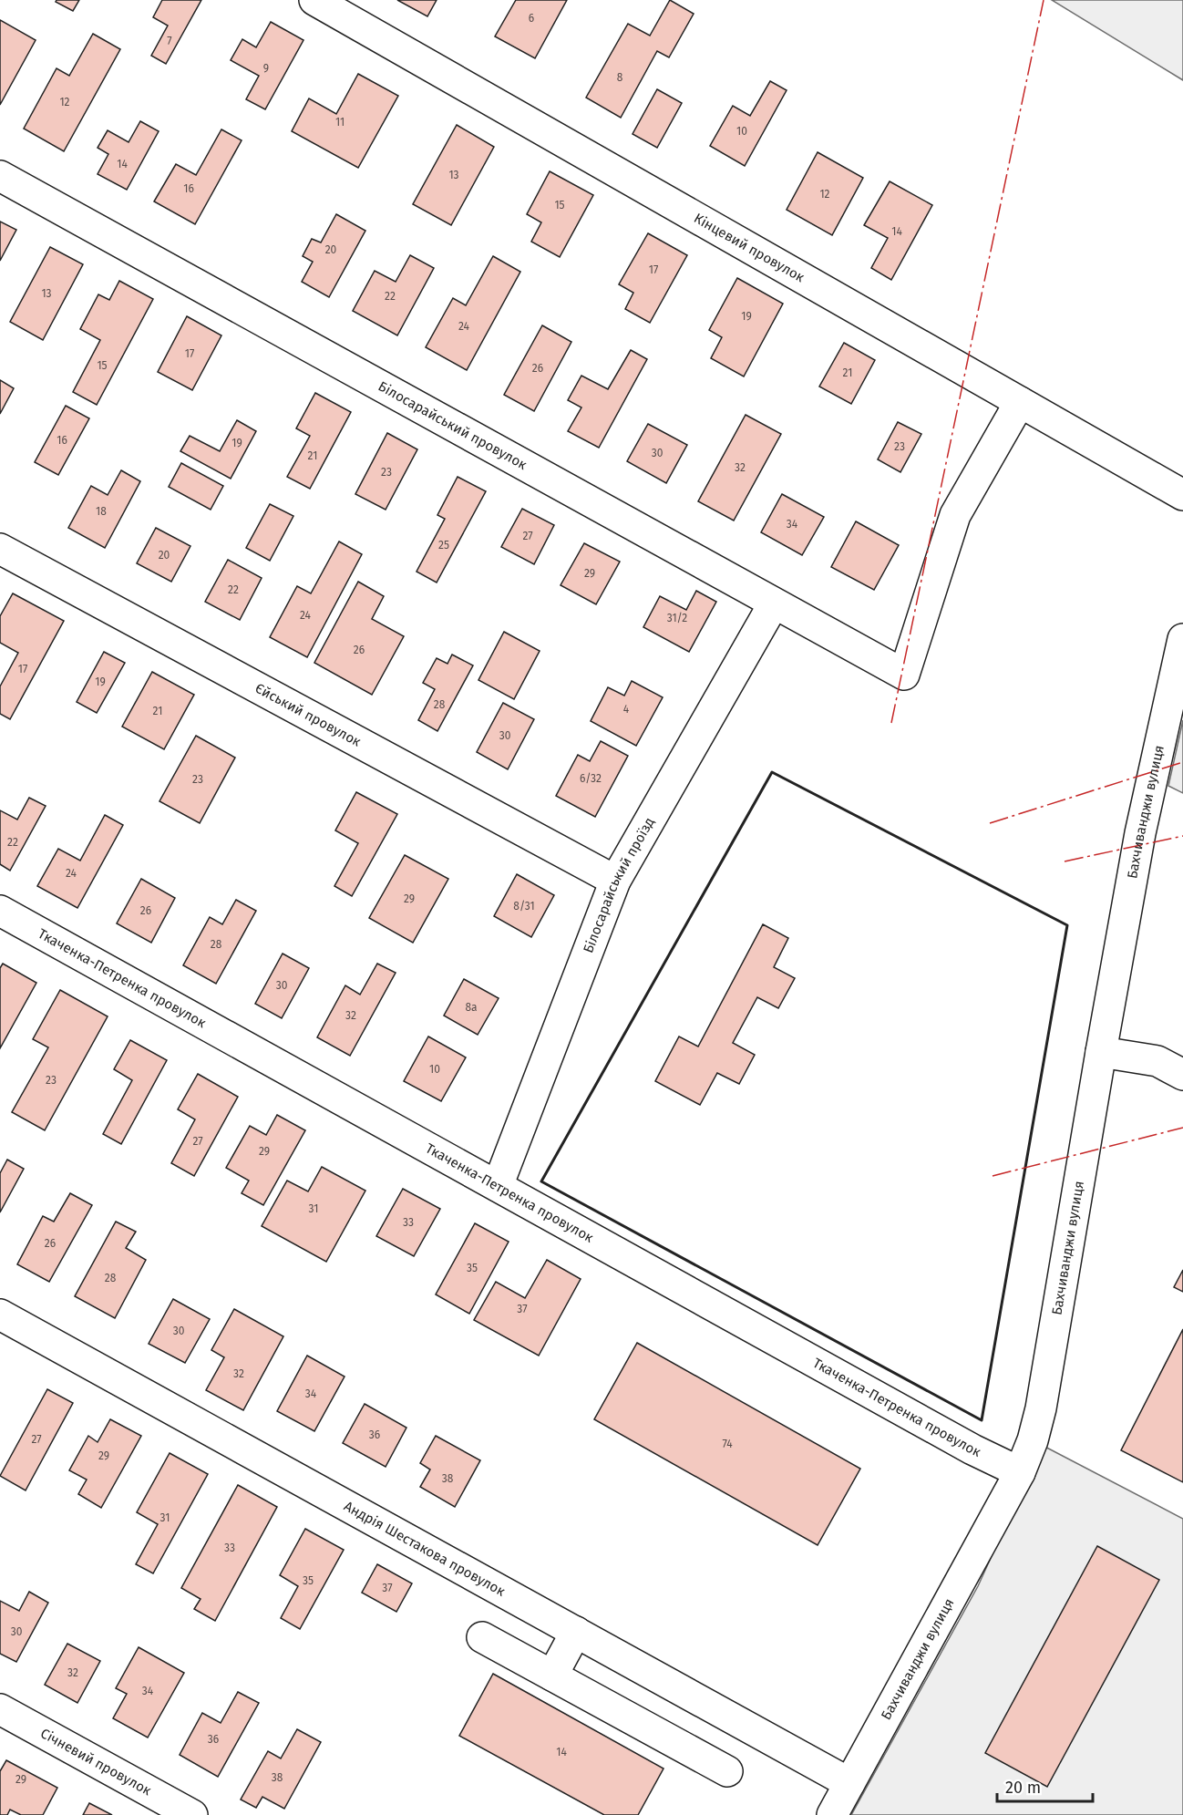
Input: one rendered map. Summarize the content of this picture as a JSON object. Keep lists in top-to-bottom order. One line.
{"streets":{"street":["Кінцевий провулок","Білосарайський провулок","Єйський провулок","Бахчиванджи вулиця","Білосарайський проїзд","Ткаченка-Петренка провулок","Андрія Шестакова провулок","Січневий провулок"]},"crossings":[["Кінцевий провулок","Білосарайський провулок"],["Білосарайський провулок","Білосарайський проїзд"],["Єйський провулок","Білосарайський проїзд"],["Бахчиванджи вулиця","Ткаченка-Петренка провулок"],["Бахчиванджи вулиця","Андрія Шестакова провулок"],["Білосарайський проїзд","Ткаченка-Петренка провулок"]],"house_numbers":["6","7","9","8","12","11","10","14","13","16","12","15","14","20","17","13","22","19","24","17","15","26","21","16","19","23","30","21","32","23","18","34","27","25","20","29","22","24","31/2","26","17","19","28","4","21","30","6/32","23","22","24","29","8/31","26","28","30","8а","32","10","23","27","29","31","33","26","35","28","37","30","32","34","36","27","74","29","38","31","33","35","37","30","32","34","36","14","38","29"],"scale_bar":"20 m"}
